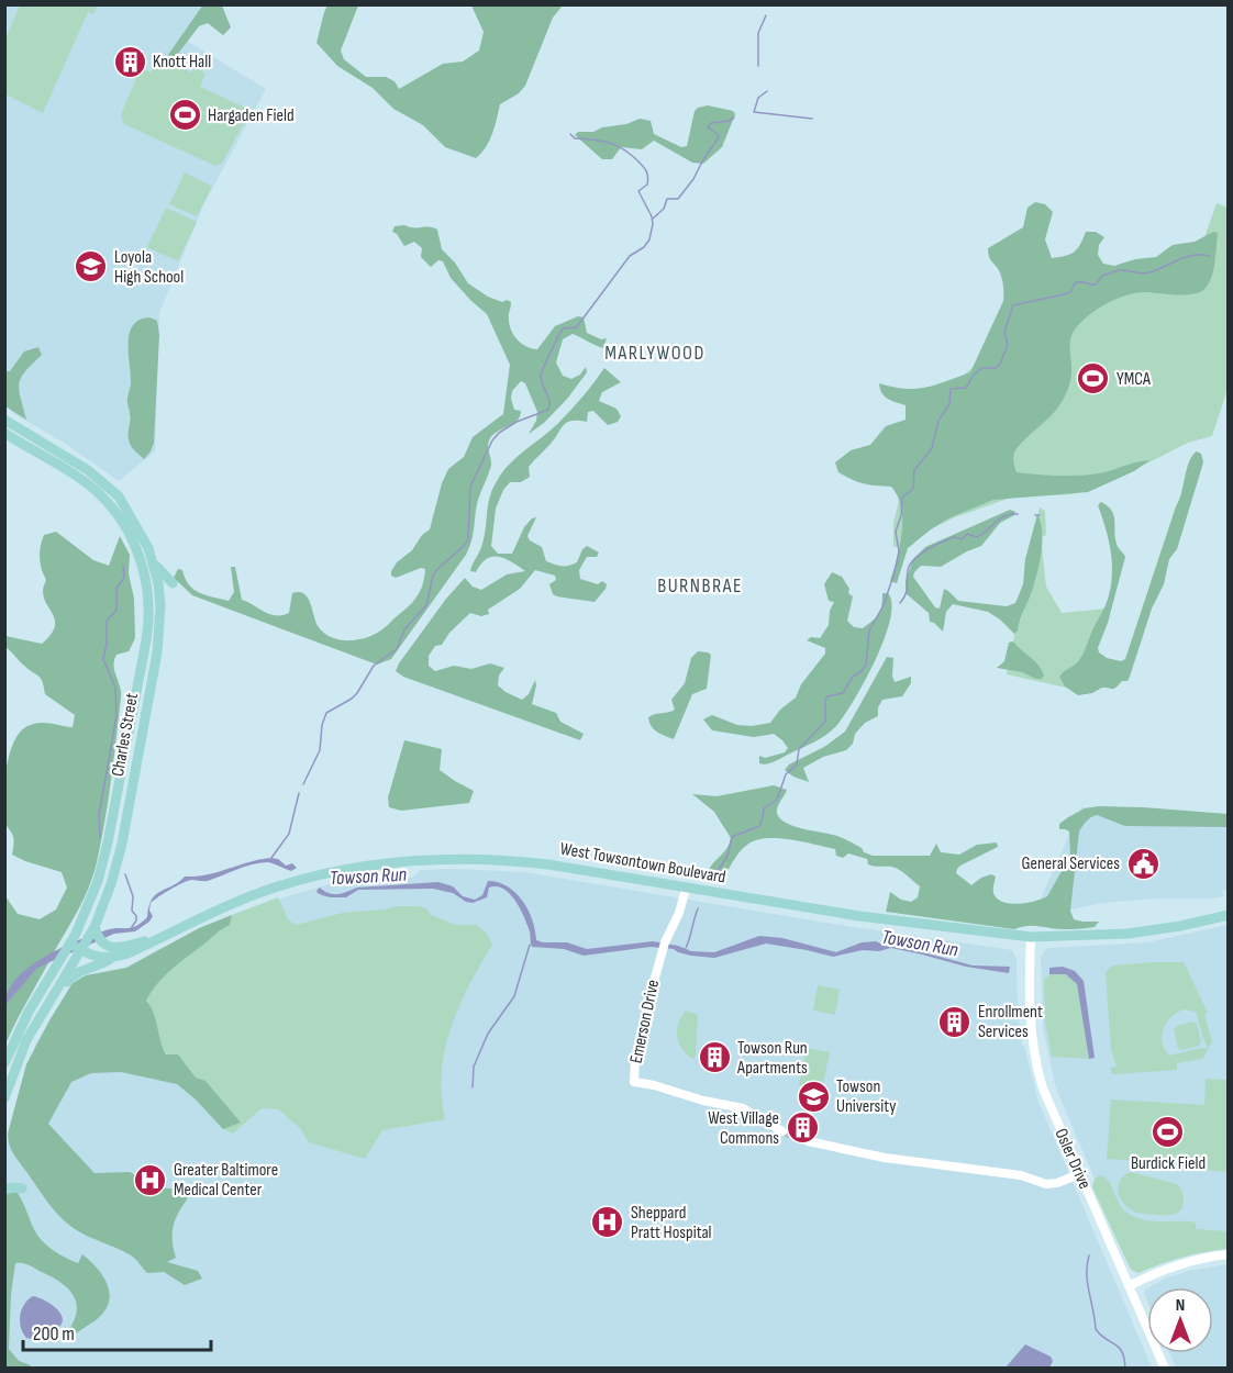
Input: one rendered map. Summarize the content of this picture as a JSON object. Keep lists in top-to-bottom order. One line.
{"streets":{"main road":["Charles Street","West Towsontown Boulevard"],"street":["Emerson Drive","Osler Drive"]},"crossings":[["Charles Street","West Towsontown Boulevard"],["West Towsontown Boulevard","Emerson Drive"],["West Towsontown Boulevard","Osler Drive"]],"districts":["MARLYWOOD","BURNBRAE"],"water":["Towson Run"],"places":{"building":["Knott Hall","Enrollment Services","Towson Run Apartments","West Village Commons"],"sports":["Hargaden Field","YMCA","Burdick Field"],"school or university":["Loyola High School","Towson University"],"public building":["General Services"],"hospital":["Greater Baltimore Medical Center","Sheppard Pratt Hospital"]},"scale_bar":"200 m","north":"top"}
